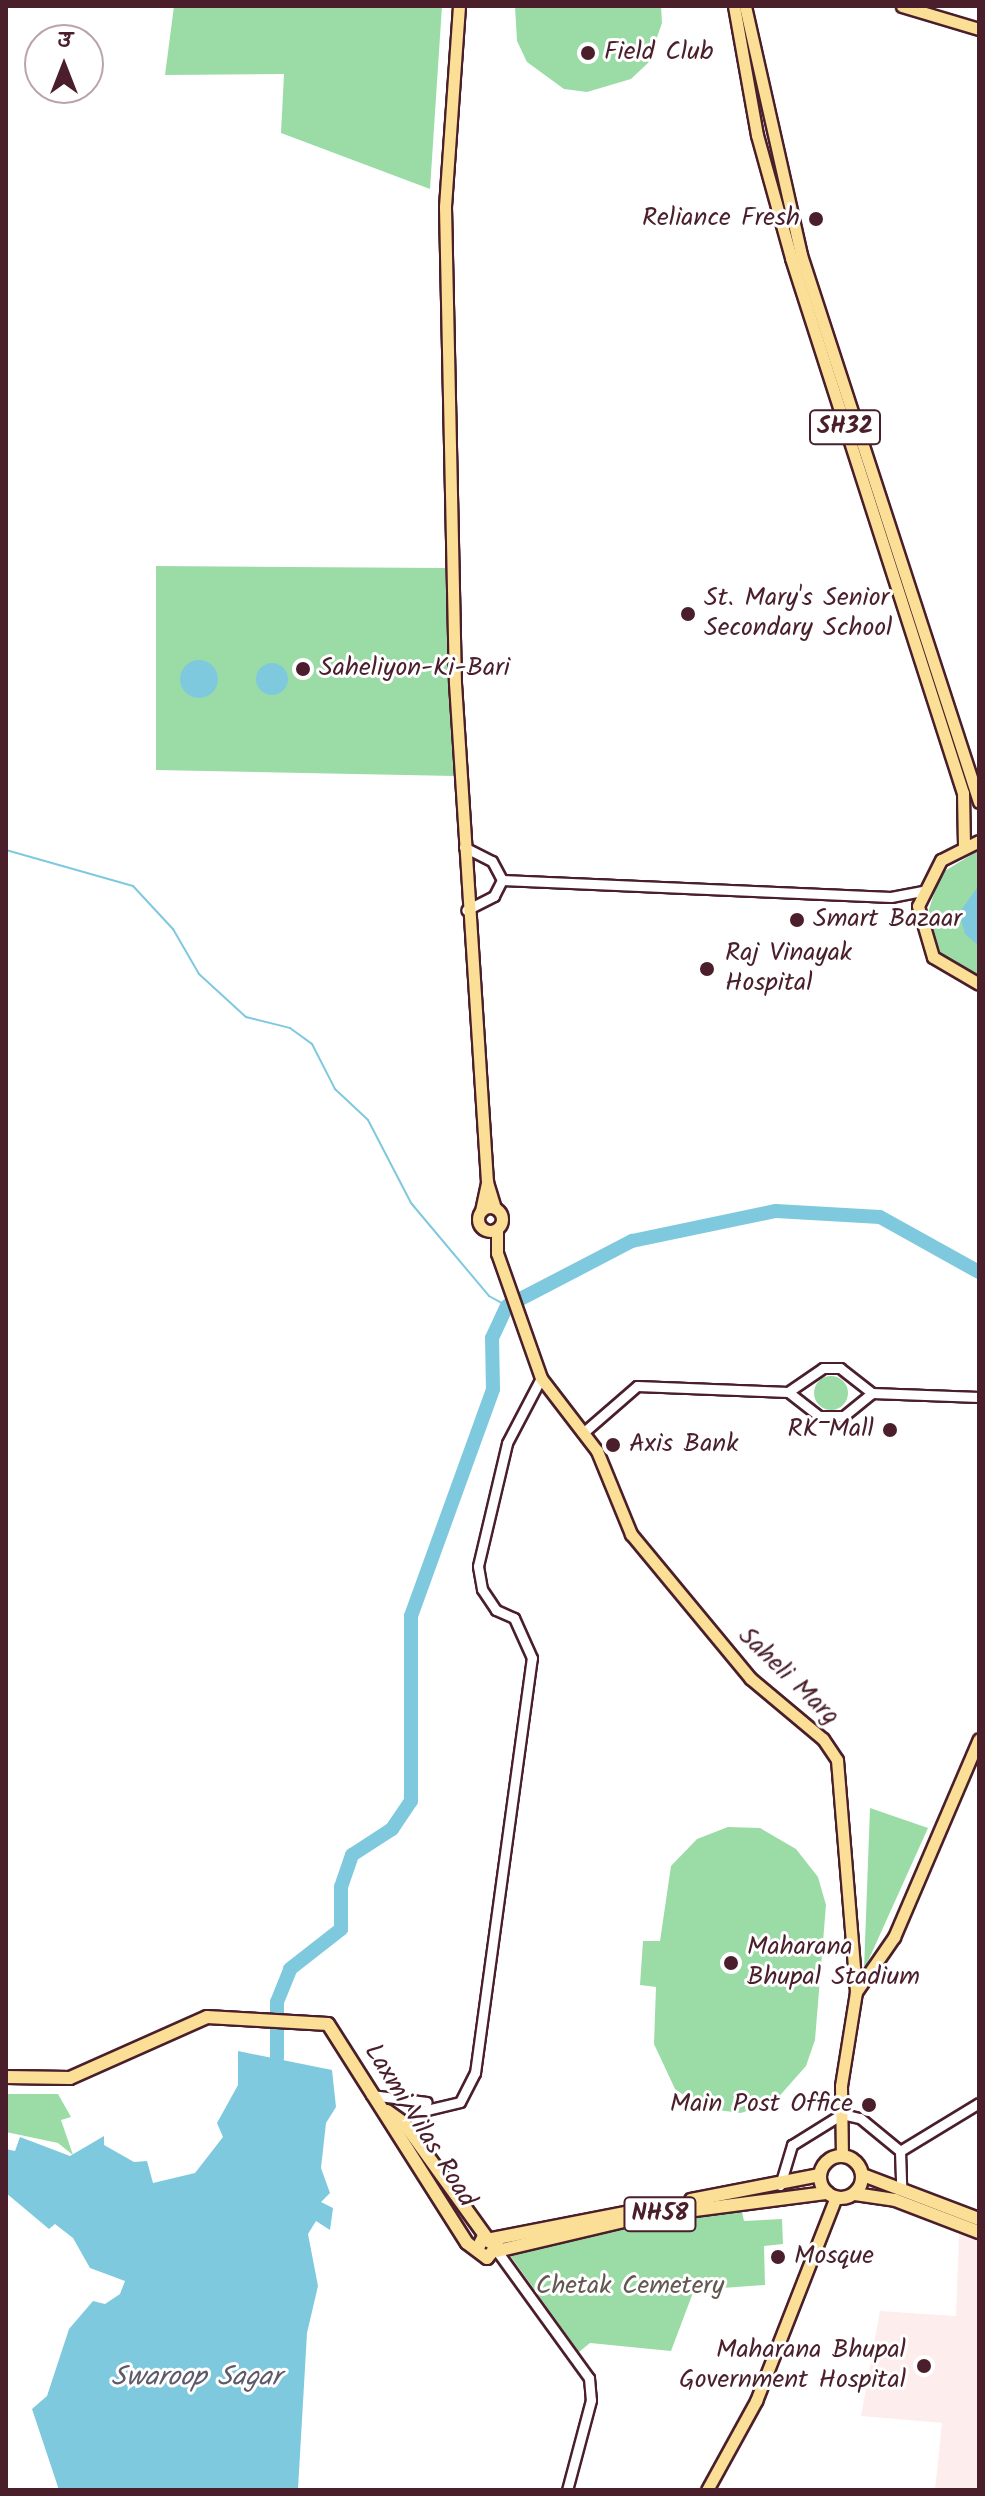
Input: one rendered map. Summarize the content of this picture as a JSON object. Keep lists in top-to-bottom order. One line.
{"streets":{"highway":["Laxmi Vilas Road","NH58"],"main road":["SH32","Saheli Marg"]},"crossings":[["Saheli Marg","NH58"],["Laxmi Vilas Road","NH58"]],"water":["Swaroop Sagar"],"parks":["Chetak Cemetery"],"places":["Field Club","Reliance Fresh","St. Mary's Senior Secondary School","Saheliyon-Ki-Bari","Smart Bazaar","Raj Vinayak Hospital","RK Mall","Axis Bank","Maharana Bhupal Stadium","Main Post Office","Mosque","Maharana Bhupal Government Hospital"],"north":"top"}
